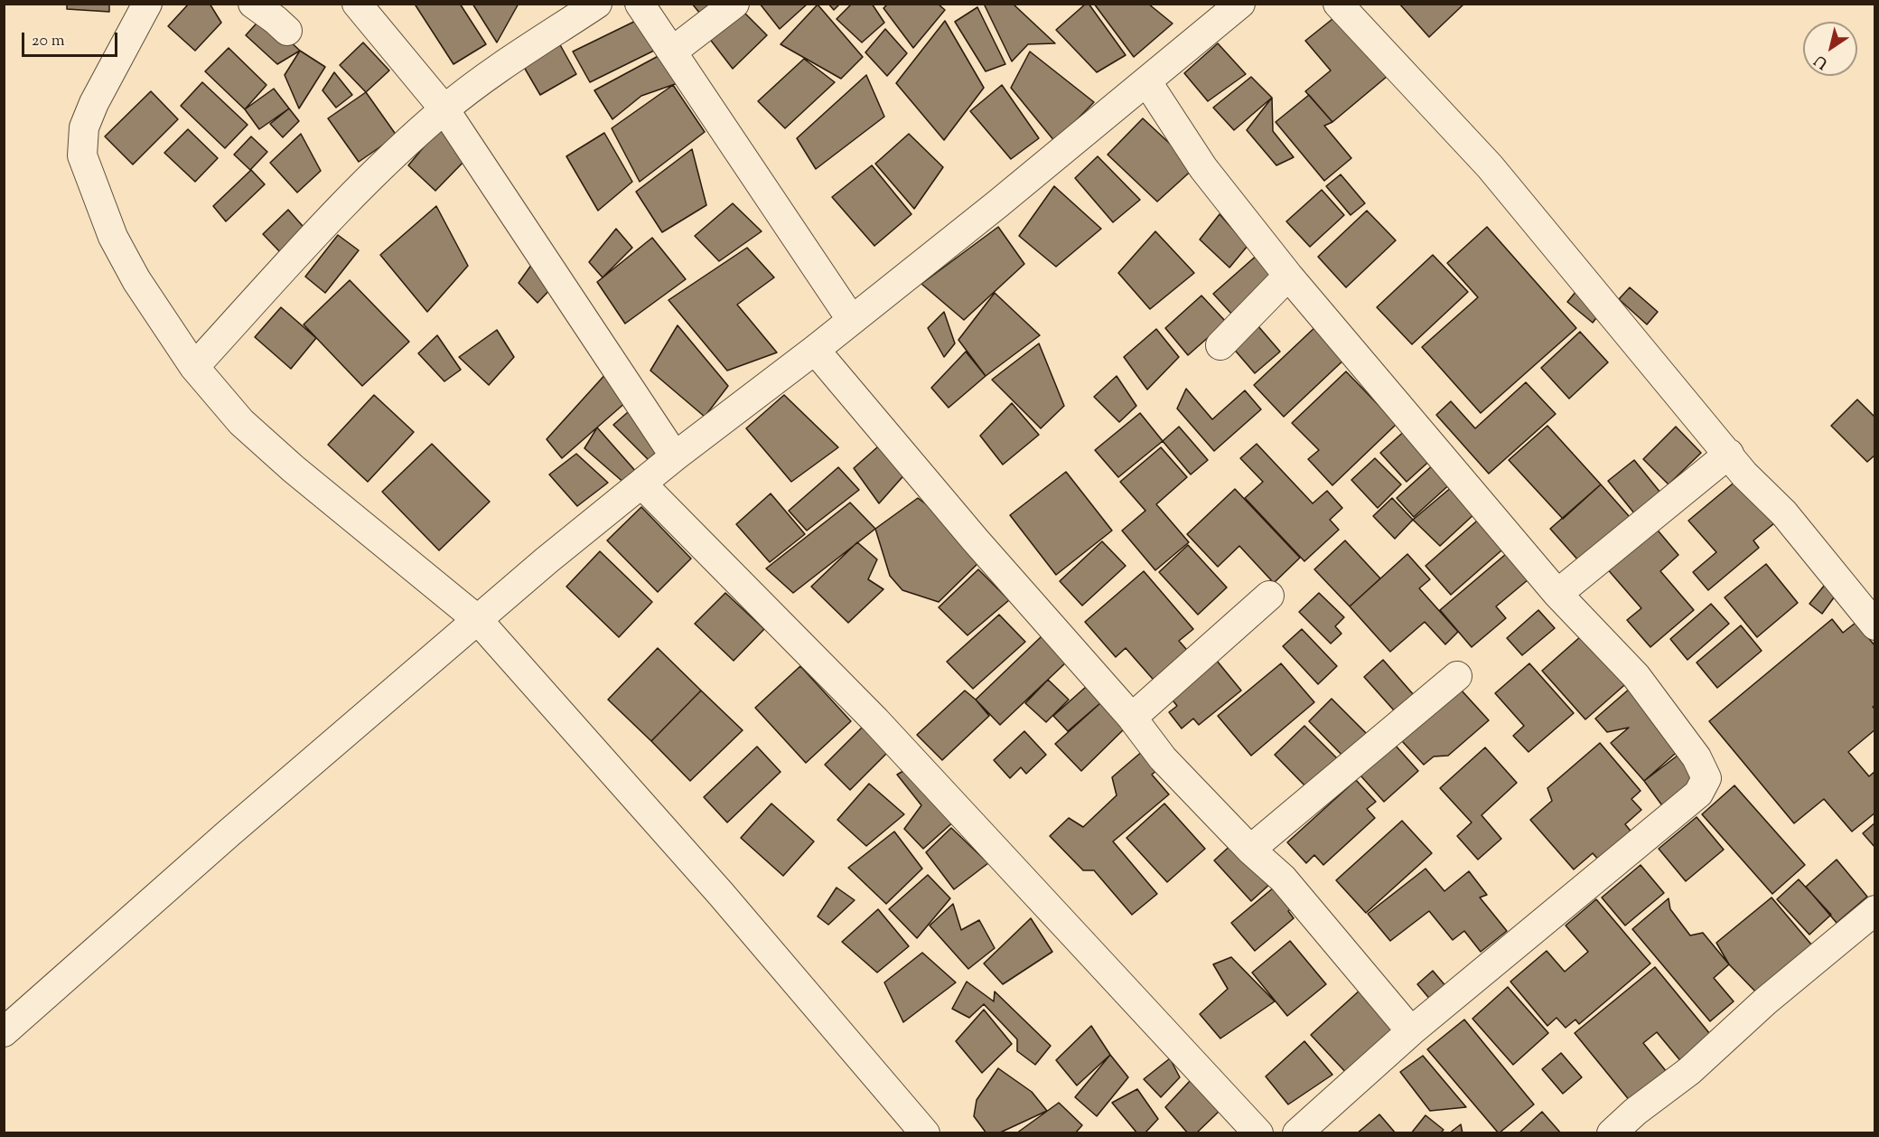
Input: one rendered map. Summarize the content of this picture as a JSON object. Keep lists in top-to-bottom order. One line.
{"scale_bar":"20 m","north":"bottom left"}
